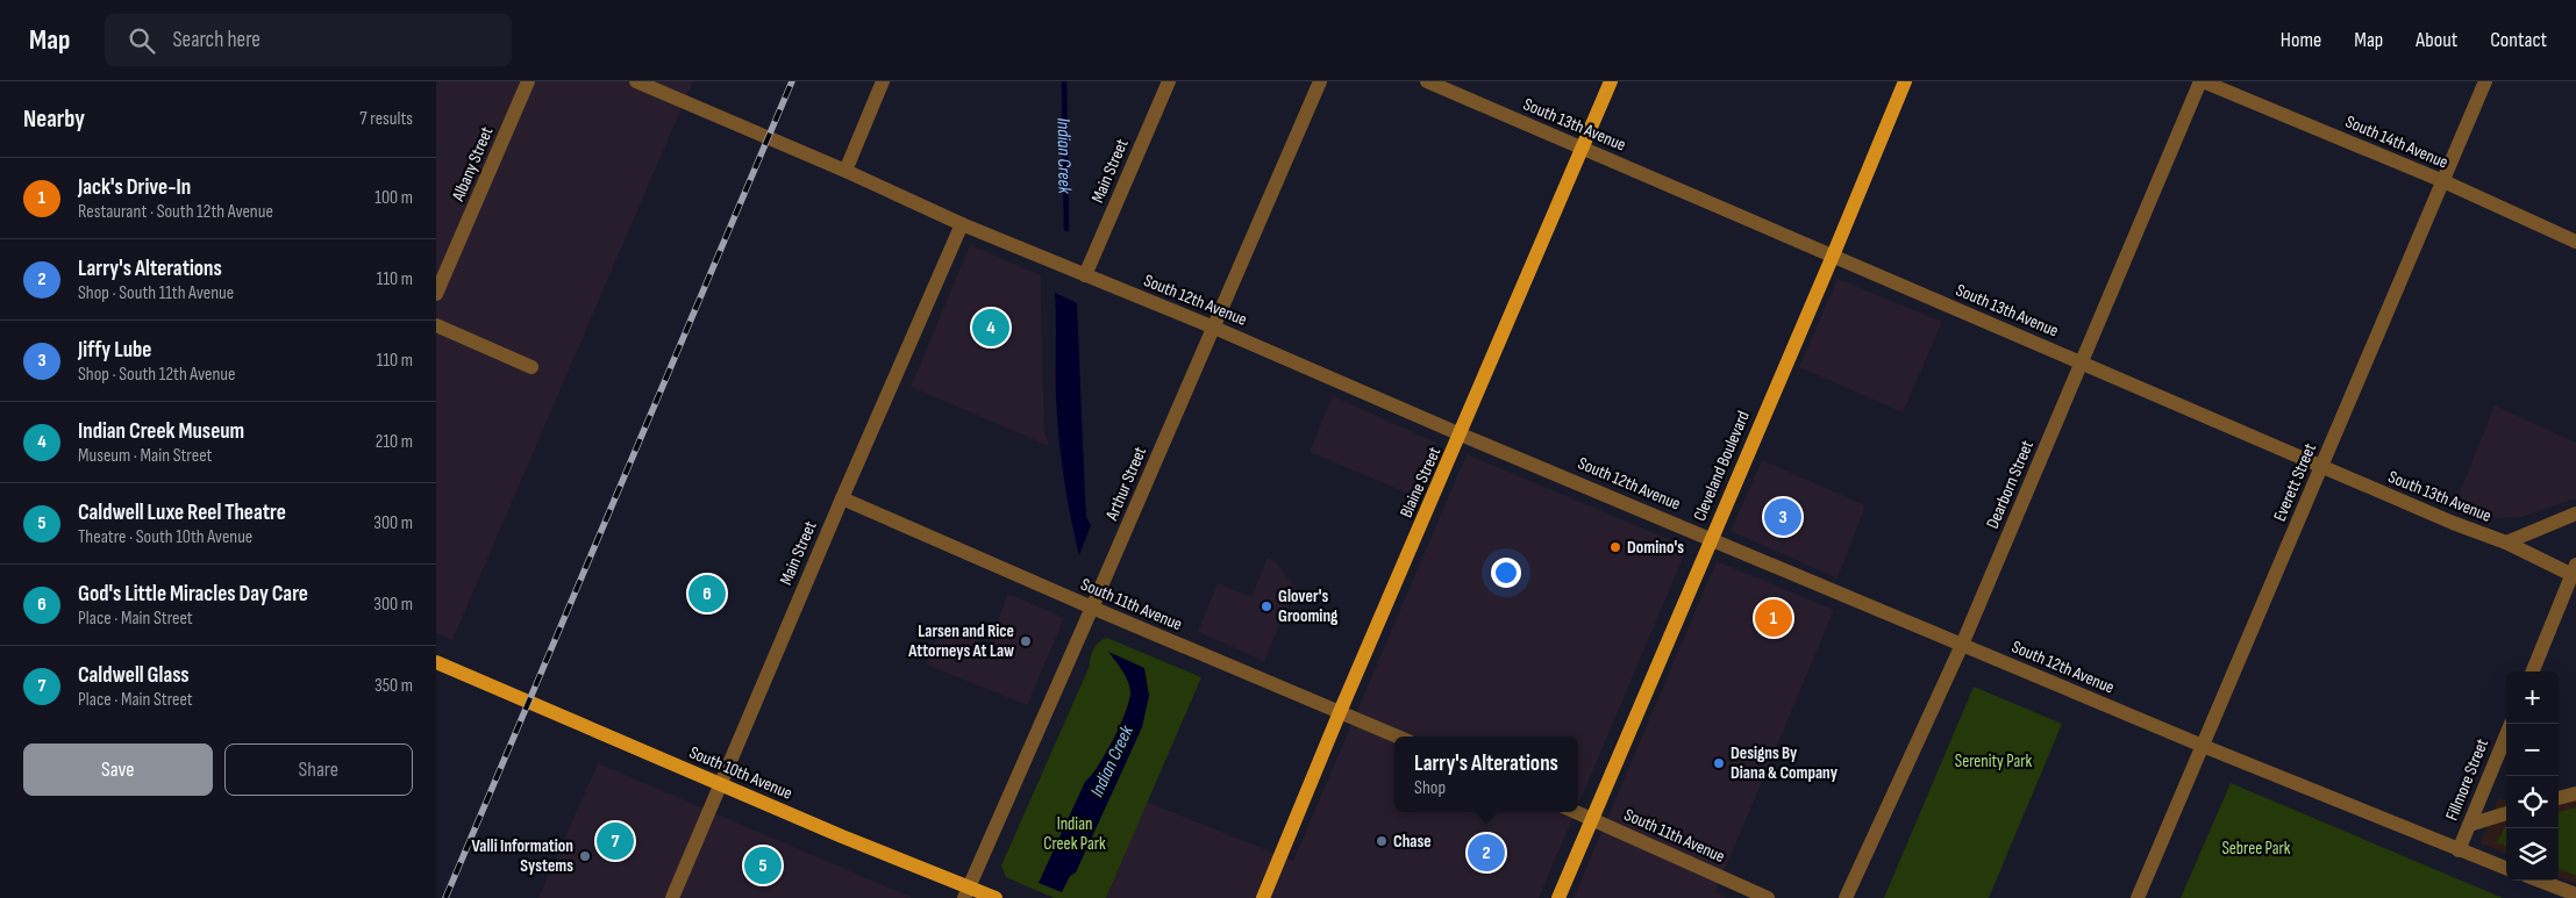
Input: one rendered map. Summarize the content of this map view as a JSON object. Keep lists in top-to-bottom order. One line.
{"streets":{"main road":["Cleveland Boulevard","Blaine Street","South 10th Avenue"],"street":["South 13th Avenue","South 14th Avenue","Albany Street","Main Street","South 12th Avenue","Everett Street","Arthur Street","Dearborn Street","South 11th Avenue","Fillmore Street"]},"crossings":[["South 13th Avenue","Cleveland Boulevard"],["South 13th Avenue","Blaine Street"],["South 13th Avenue","Everett Street"],["South 13th Avenue","Dearborn Street"],["South 14th Avenue","Everett Street"],["South 14th Avenue","Dearborn Street"],["Main Street","South 12th Avenue"],["Main Street","South 11th Avenue"],["South 12th Avenue","Cleveland Boulevard"],["South 12th Avenue","Blaine Street"],["South 12th Avenue","Everett Street"],["South 12th Avenue","Arthur Street"],["South 12th Avenue","Dearborn Street"],["South 12th Avenue","Fillmore Street"],["Cleveland Boulevard","South 11th Avenue"],["Blaine Street","South 11th Avenue"],["Arthur Street","South 11th Avenue"],["Arthur Street","South 10th Avenue"]],"water":["Indian Creek"],"parks":["Serenity Park","Indian Creek Park","Sebree Park"],"places":["Domino's","Glover's Grooming","Larsen and Rice Attorneys At Law","Designs By Diana & Company","Chase","Valli Information Systems"],"page":{"header":"Map","search":"Search here","nav":["Home","Map","About","Contact"],"heading":["Nearby","7 results"],"list":[{"mark":"1","name":"Jack's Drive-In","note":"Restaurant · South 12th Avenue","value":"100 m"},{"mark":"2","name":"Larry's Alterations","note":"Shop · South 11th Avenue","value":"110 m"},{"mark":"3","name":"Jiffy Lube","note":"Shop · South 12th Avenue","value":"110 m"},{"mark":"4","name":"Indian Creek Museum","note":"Museum · Main Street","value":"210 m"},{"mark":"5","name":"Caldwell Luxe Reel Theatre","note":"Theatre · South 10th Avenue","value":"300 m"},{"mark":"6","name":"God's Little Miracles Day Care","note":"Place · Main Street","value":"300 m"},{"mark":"7","name":"Caldwell Glass","note":"Place · Main Street","value":"350 m"}],"pins":["4","3","6","1","7","2","5"],"map_buttons":["+","−"],"buttons":["Save","Share"],"popup":["Larry's Alterations","Shop"]}}
